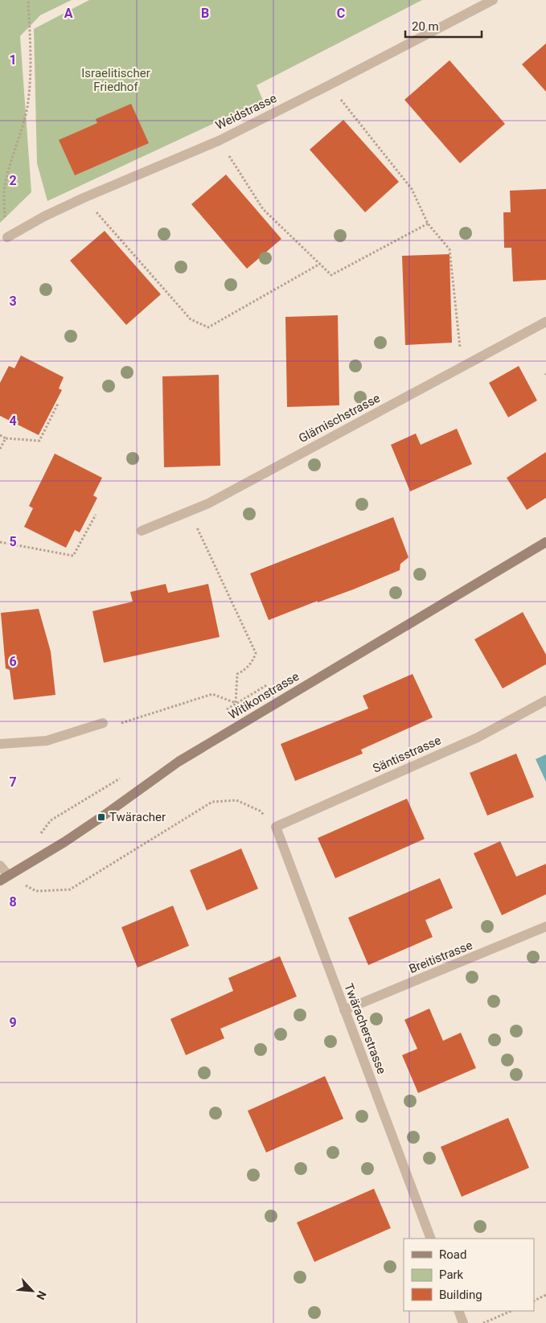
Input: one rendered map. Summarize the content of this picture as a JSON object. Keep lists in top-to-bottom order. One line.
{"streets":{"main road":["Witikonstrasse"],"street":["Weidstrasse","Glärnischstrasse","Säntisstrasse","Breitistrasse","Twäracherstrasse"]},"crossings":[["Säntisstrasse","Twäracherstrasse"],["Breitistrasse","Twäracherstrasse"]],"parks":["Israelitischer Friedhof"],"places":{"transit":["Twäracher"]},"legend":["Road","Park","Building"],"scale_bar":"20 m","north":"bottom right","grid":{"columns":["A","B","C"],"rows":["1","2","3","4","5","6","7","8","9"]}}
